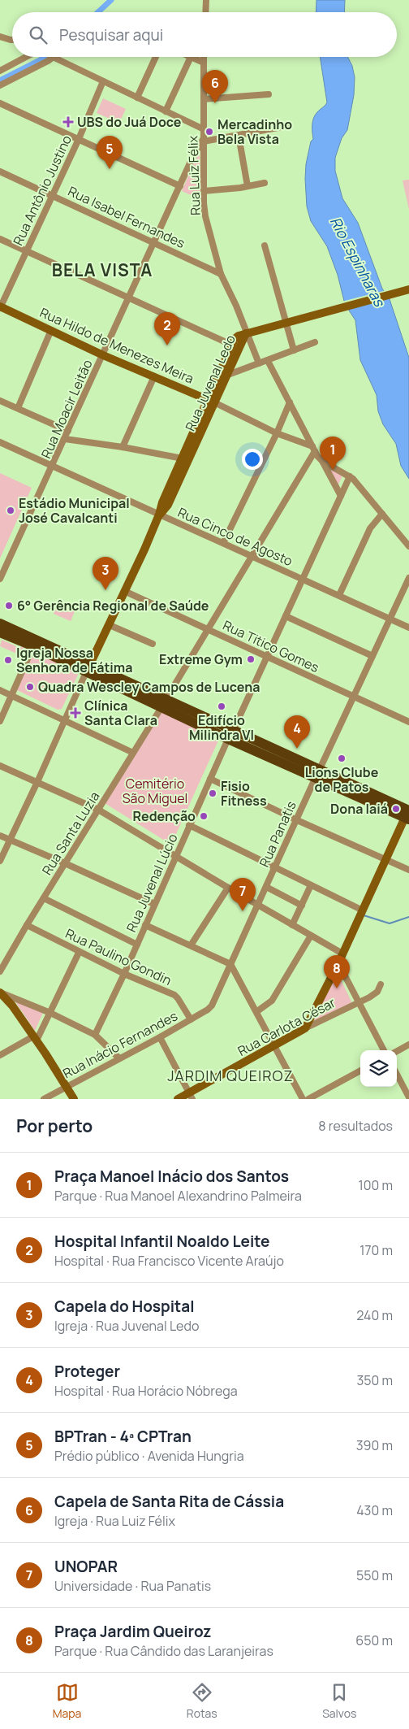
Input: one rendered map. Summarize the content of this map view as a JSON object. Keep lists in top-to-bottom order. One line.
{"streets":{"main road":["Rua Hildo de Menezes Meira","Rua Juvenal Ledo","Rua Carlota César"],"street":["Rua Luiz Félix","Rua Antônio Justino","Rua Isabel Fernandes","Rua Moacir Leitão","Rua Cinco de Agosto","Rua Titico Gomes","Rua Santa Luzia","Rua Panatis","Rua Juvenal Lúcio","Rua Paulino Gondin","Rua Inácio Fernandes"]},"crossings":[["Rua Luiz Félix","Rua Isabel Fernandes"],["Rua Luiz Félix","Rua Juvenal Ledo"],["Rua Luiz Félix","Rua Moacir Leitão"],["Rua Antônio Justino","Rua Isabel Fernandes"],["Rua Antônio Justino","Rua Hildo de Menezes Meira"],["Rua Isabel Fernandes","Rua Moacir Leitão"],["Rua Hildo de Menezes Meira","Rua Juvenal Ledo"],["Rua Hildo de Menezes Meira","Rua Moacir Leitão"],["Rua Hildo de Menezes Meira","Rua Santa Luzia"],["Rua Juvenal Ledo","Rua Cinco de Agosto"],["Rua Juvenal Ledo","Rua Titico Gomes"],["Rua Moacir Leitão","Rua Cinco de Agosto"],["Rua Cinco de Agosto","Rua Santa Luzia"],["Rua Cinco de Agosto","Rua Panatis"],["Rua Cinco de Agosto","Rua Juvenal Lúcio"],["Rua Titico Gomes","Rua Santa Luzia"],["Rua Titico Gomes","Rua Panatis"],["Rua Titico Gomes","Rua Juvenal Lúcio"],["Rua Santa Luzia","Rua Paulino Gondin"],["Rua Panatis","Rua Inácio Fernandes"],["Rua Juvenal Lúcio","Rua Paulino Gondin"],["Rua Paulino Gondin","Rua Inácio Fernandes"]],"districts":["BELA VISTA","JARDIM QUEIROZ"],"water":["Rio Espinharas"],"parks":["Cemitério São Miguel"],"places":{"health":["UBS do Juá Doce","Clínica Santa Clara"],"other":["Mercadinho Bela Vista","Estádio Municipal José Cavalcanti","6° Gerência Regional de Saúde","Extreme Gym","Igreja Nossa Senhora de Fátima","Quadra Wescley Campos de Lucena","Edifício Milindra VI","Lions Clube de Patos","Fisio Fitness","Dona Iaiá","Redenção"]},"page":{"search":"Pesquisar aqui","pins":["6","5","2","1","3","4","7","8"],"heading":["Por perto","8 resultados"],"list":[{"mark":"1","name":"Praça Manoel Inácio dos Santos","note":"Parque · Rua Manoel Alexandrino Palmeira","value":"100 m"},{"mark":"2","name":"Hospital Infantil Noaldo Leite","note":"Hospital · Rua Francisco Vicente Araújo","value":"170 m"},{"mark":"3","name":"Capela do Hospital","note":"Igreja · Rua Juvenal Ledo","value":"240 m"},{"mark":"4","name":"Proteger","note":"Hospital · Rua Horácio Nóbrega","value":"350 m"},{"mark":"5","name":"BPTran - 4ª CPTran","note":"Prédio público · Avenida Hungria","value":"390 m"},{"mark":"6","name":"Capela de Santa Rita de Cássia","note":"Igreja · Rua Luiz Félix","value":"430 m"},{"mark":"7","name":"UNOPAR","note":"Universidade · Rua Panatis","value":"550 m"},{"mark":"8","name":"Praça Jardim Queiroz","note":"Parque · Rua Cândido das Laranjeiras","value":"650 m"}],"nav":["Mapa","Rotas","Salvos"]}}
